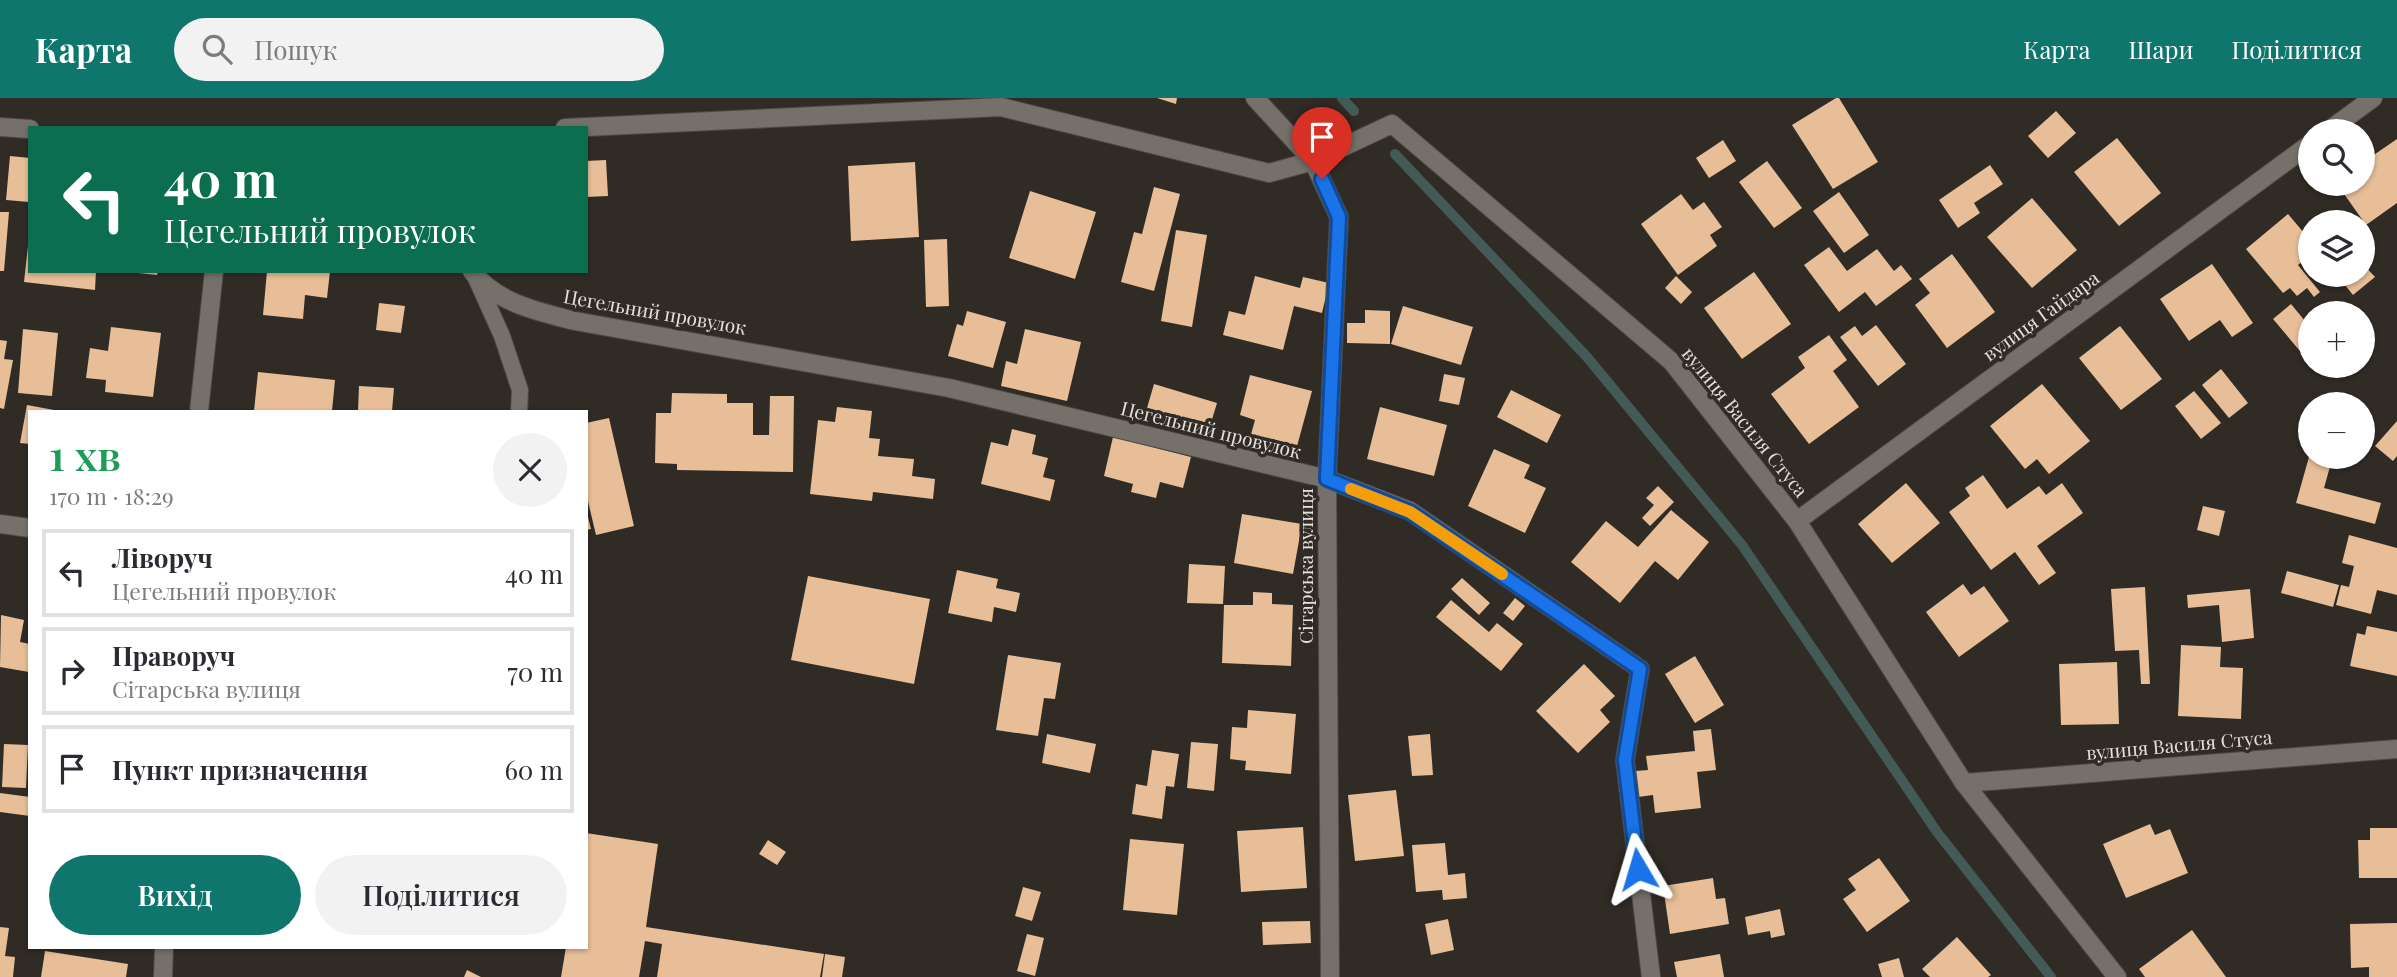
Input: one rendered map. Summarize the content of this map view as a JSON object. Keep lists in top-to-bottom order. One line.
{"streets":{"street":["Цегельний провулок","вулиця Гайдара","вулиця Василя Стуса","Сітарська вулиця"]},"crossings":[["Цегельний провулок","Сітарська вулиця"],["вулиця Гайдара","вулиця Василя Стуса"],["вулиця Василя Стуса","Сітарська вулиця"]],"page":{"header":"Карта","search":"Пошук","nav":["Карта","Шари","Поділитися"],"map_buttons":["+","−"],"turn":["40 m","Цегельний провулок"],"heading":["1 хв","170 m · 18:29"],"list":[{"name":"Ліворуч","note":"Цегельний провулок","value":"40 m"},{"name":"Праворуч","note":"Сітарська вулиця","value":"70 m"},{"name":"Пункт призначення","value":"60 m"}],"buttons":["Вихід","Поділитися"]}}
